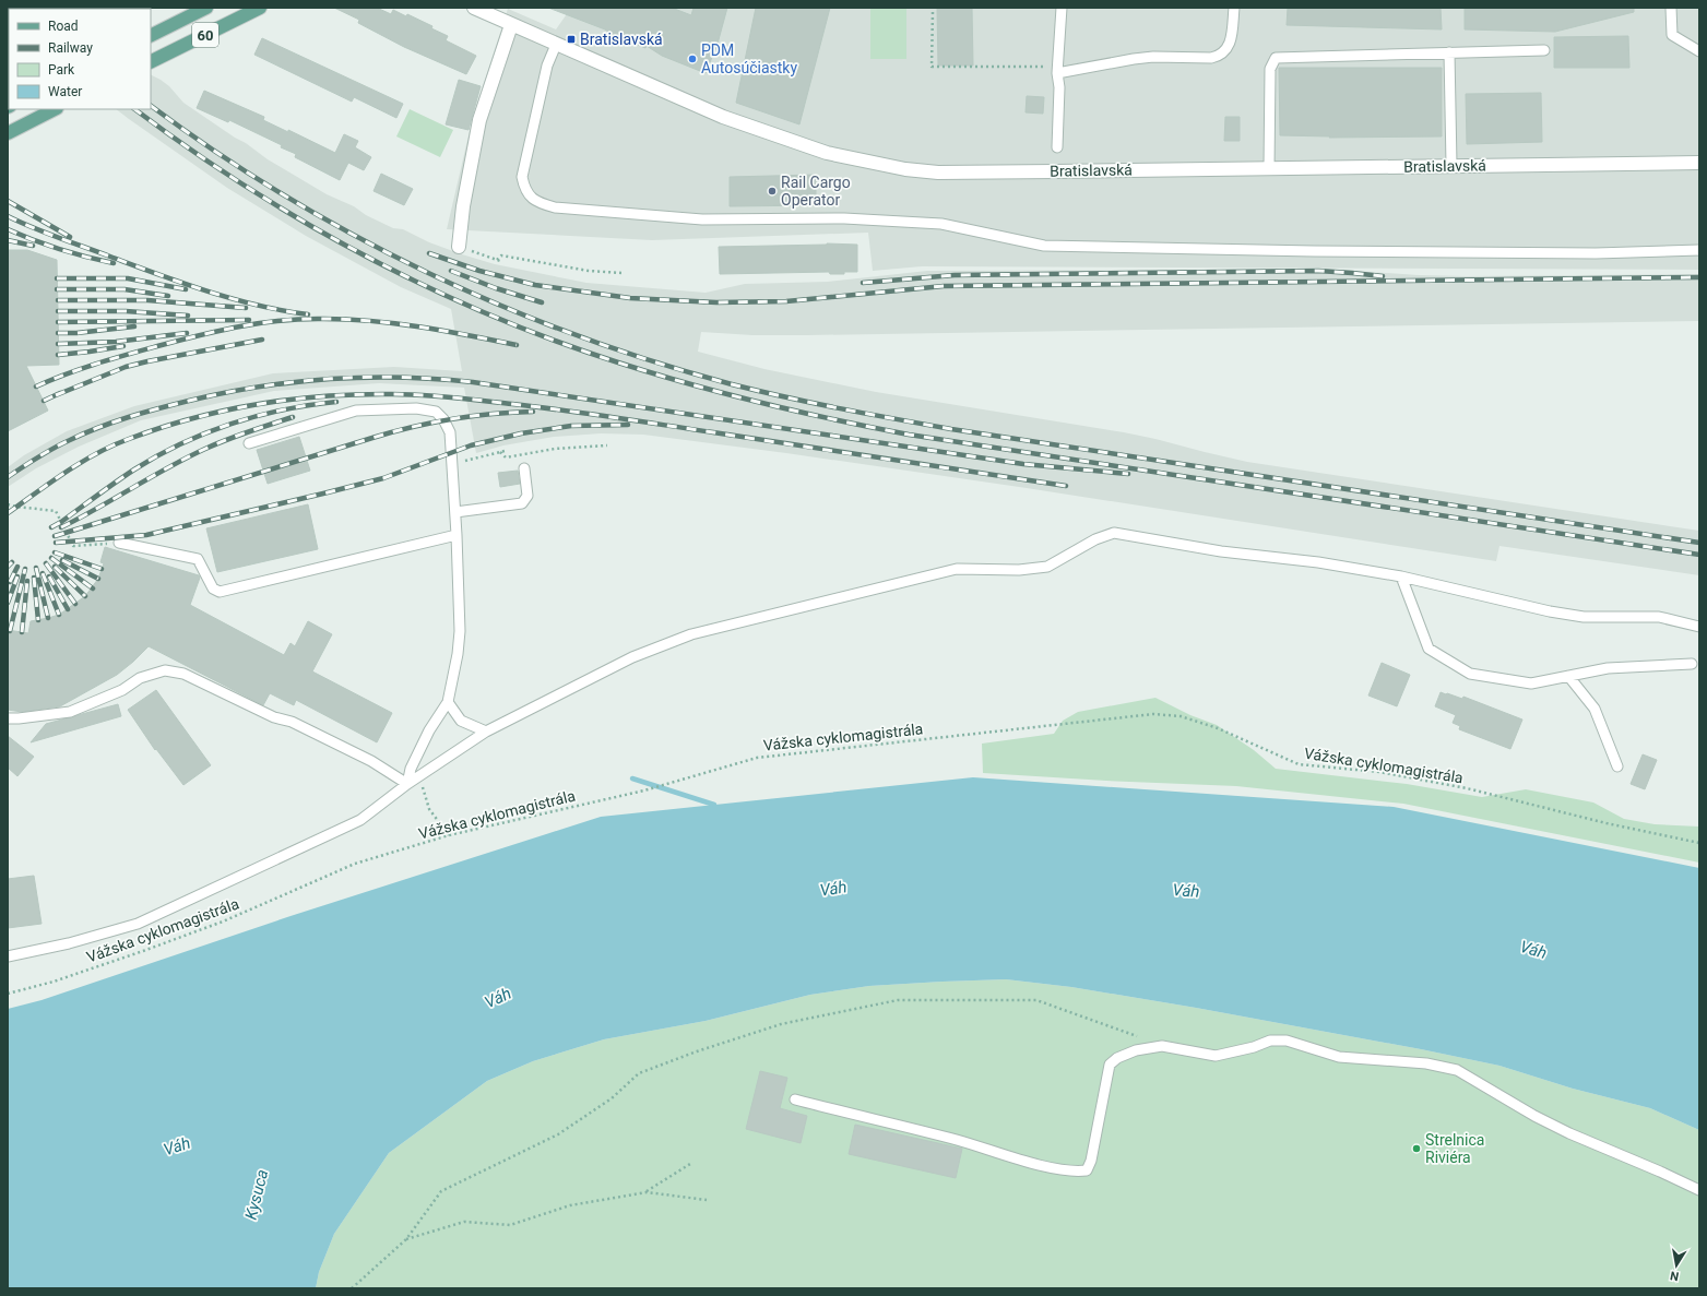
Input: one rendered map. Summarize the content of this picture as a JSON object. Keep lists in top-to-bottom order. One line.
{"streets":{"main road":["60"],"street":["Bratislavská"],"path":["Vážska cyklomagistrála"]},"water":["Váh","Kysuca"],"places":{"transit":["Bratislavská"],"other":["PDM Autosúčiastky","Rail Cargo Operator","Strelnica Riviéra"]},"legend":["Road","Railway","Park","Water"],"north":"bottom"}
